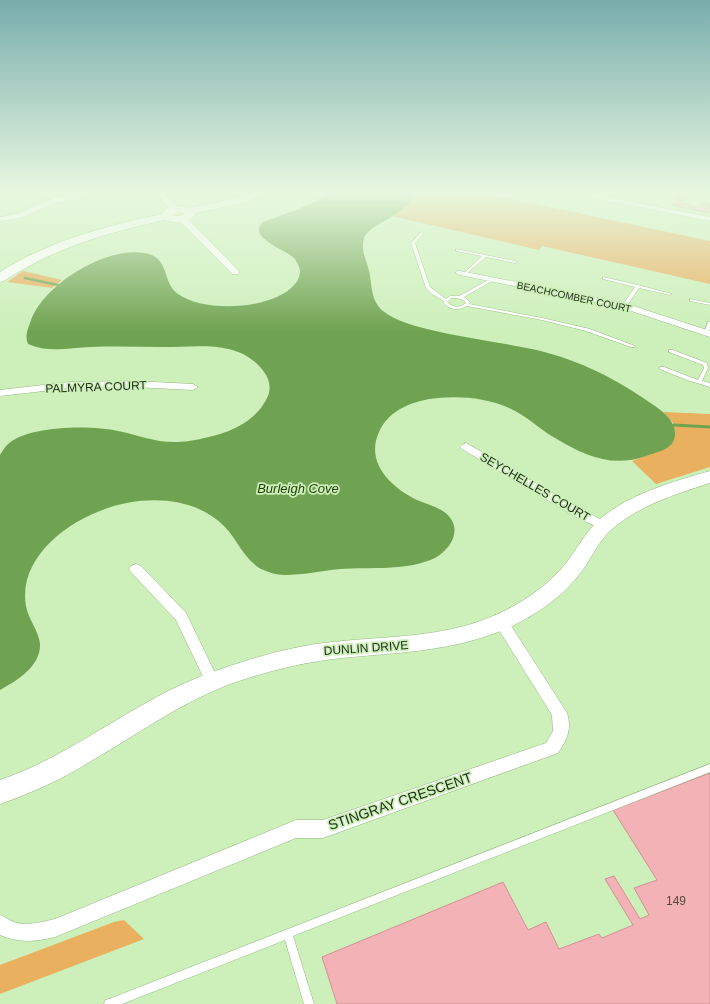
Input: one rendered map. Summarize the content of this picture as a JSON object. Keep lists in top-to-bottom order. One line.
{"streets":{"street":["BEACHCOMBER COURT","PALMYRA COURT","SEYCHELLES COURT","DUNLIN DRIVE","STINGRAY CRESCENT"]},"crossings":[["SEYCHELLES COURT","DUNLIN DRIVE"],["DUNLIN DRIVE","STINGRAY CRESCENT"]],"water":["Burleigh Cove"],"house_numbers":["149"]}
